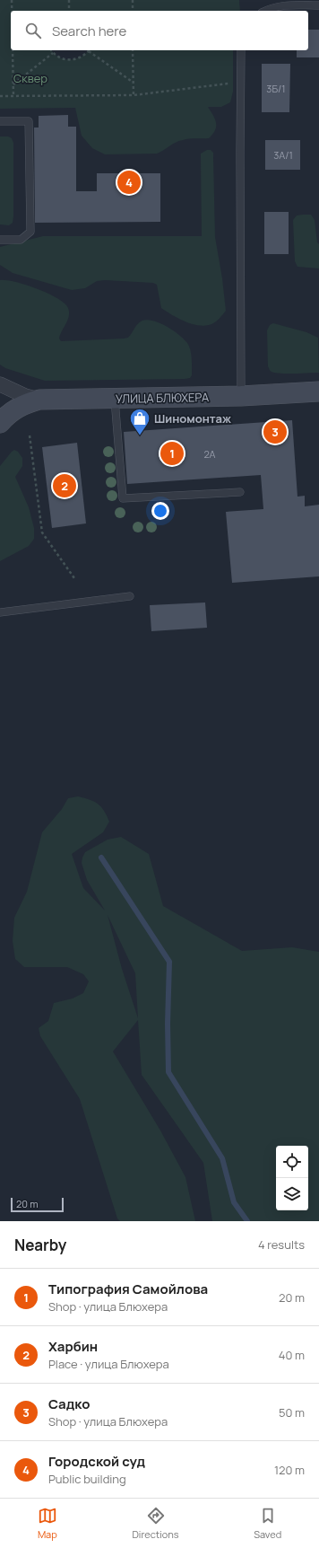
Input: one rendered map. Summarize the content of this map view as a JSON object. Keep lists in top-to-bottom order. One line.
{"streets":{"street":["УЛИЦА БЛЮХЕРА"]},"parks":["Сквер"],"places":{"shop":["Шиномонтаж"]},"house_numbers":["3Б/1","3А/1","2А"],"scale_bar":"20 m","page":{"search":"Search here","pins":["4","3","1","2"],"scale":"20 m","heading":["Nearby","4 results"],"list":[{"mark":"1","name":"Типография Самойлова","note":"Shop · улица Блюхера","value":"20 m"},{"mark":"2","name":"Харбин","note":"Place · улица Блюхера","value":"40 m"},{"mark":"3","name":"Садко","note":"Shop · улица Блюхера","value":"50 m"},{"mark":"4","name":"Городской суд","note":"Public building","value":"120 m"}],"nav":["Map","Directions","Saved"]}}
